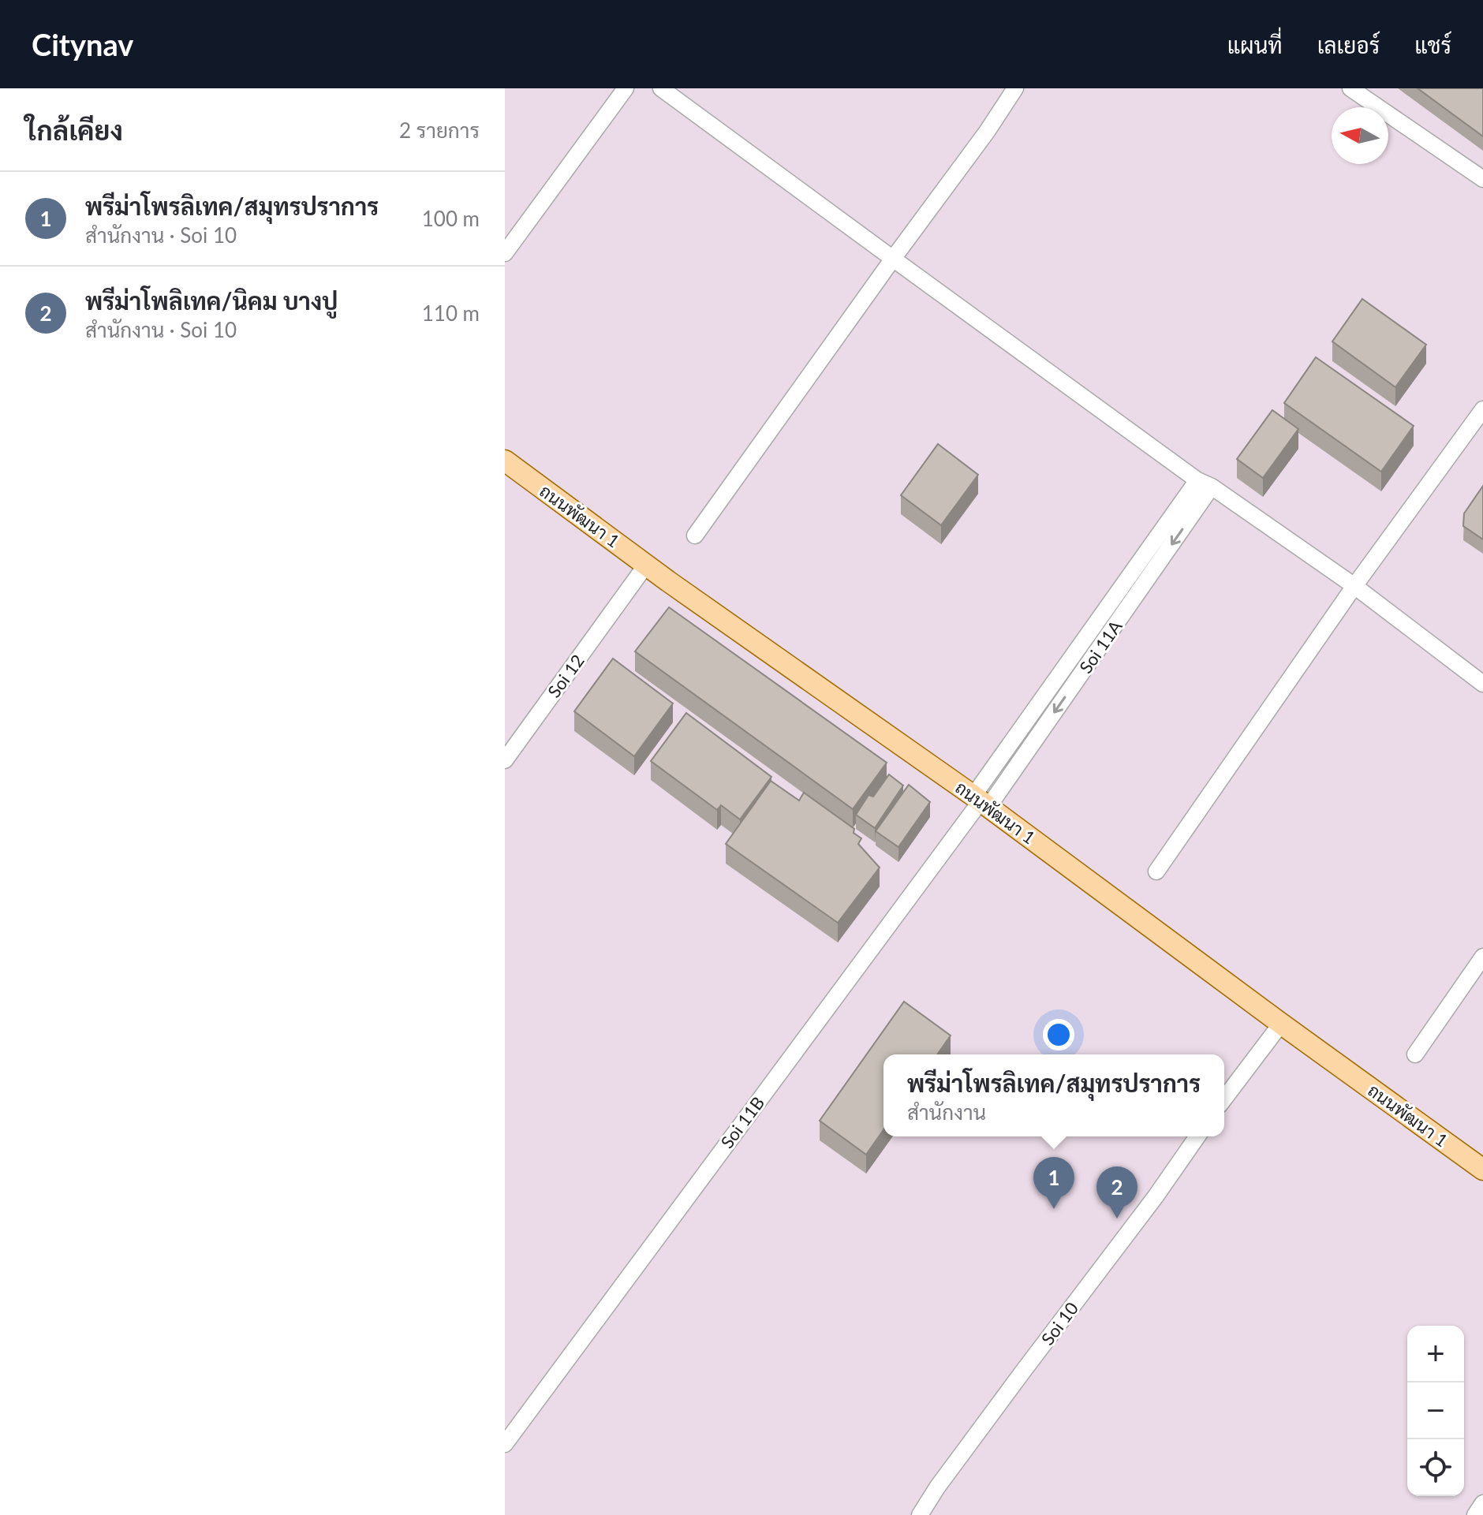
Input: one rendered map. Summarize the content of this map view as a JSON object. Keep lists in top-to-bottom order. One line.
{"streets":{"main road":["ถนนพัฒนา 1"],"street":["Soi 11A","Soi 12","Soi 11B","Soi 10"]},"crossings":[["ถนนพัฒนา 1","Soi 11A"],["ถนนพัฒนา 1","Soi 12"],["ถนนพัฒนา 1","Soi 11B"],["Soi 11A","Soi 11B"]],"north":"left","page":{"header":"Citynav","nav":["แผนที่","เลเยอร์","แชร์"],"heading":["ใกล้เคียง","2 รายการ"],"list":[{"mark":"1","name":"พรีม่าโพรลิเทค/สมุทรปราการ","note":"สำนักงาน · Soi 10","value":"100 m"},{"mark":"2","name":"พรีม่าโพลิเทค/นิคม บางปู","note":"สำนักงาน · Soi 10","value":"110 m"}],"popup":["พรีม่าโพรลิเทค/สมุทรปราการ","สำนักงาน"],"pins":["1","2"],"map_buttons":["+","−"]}}
